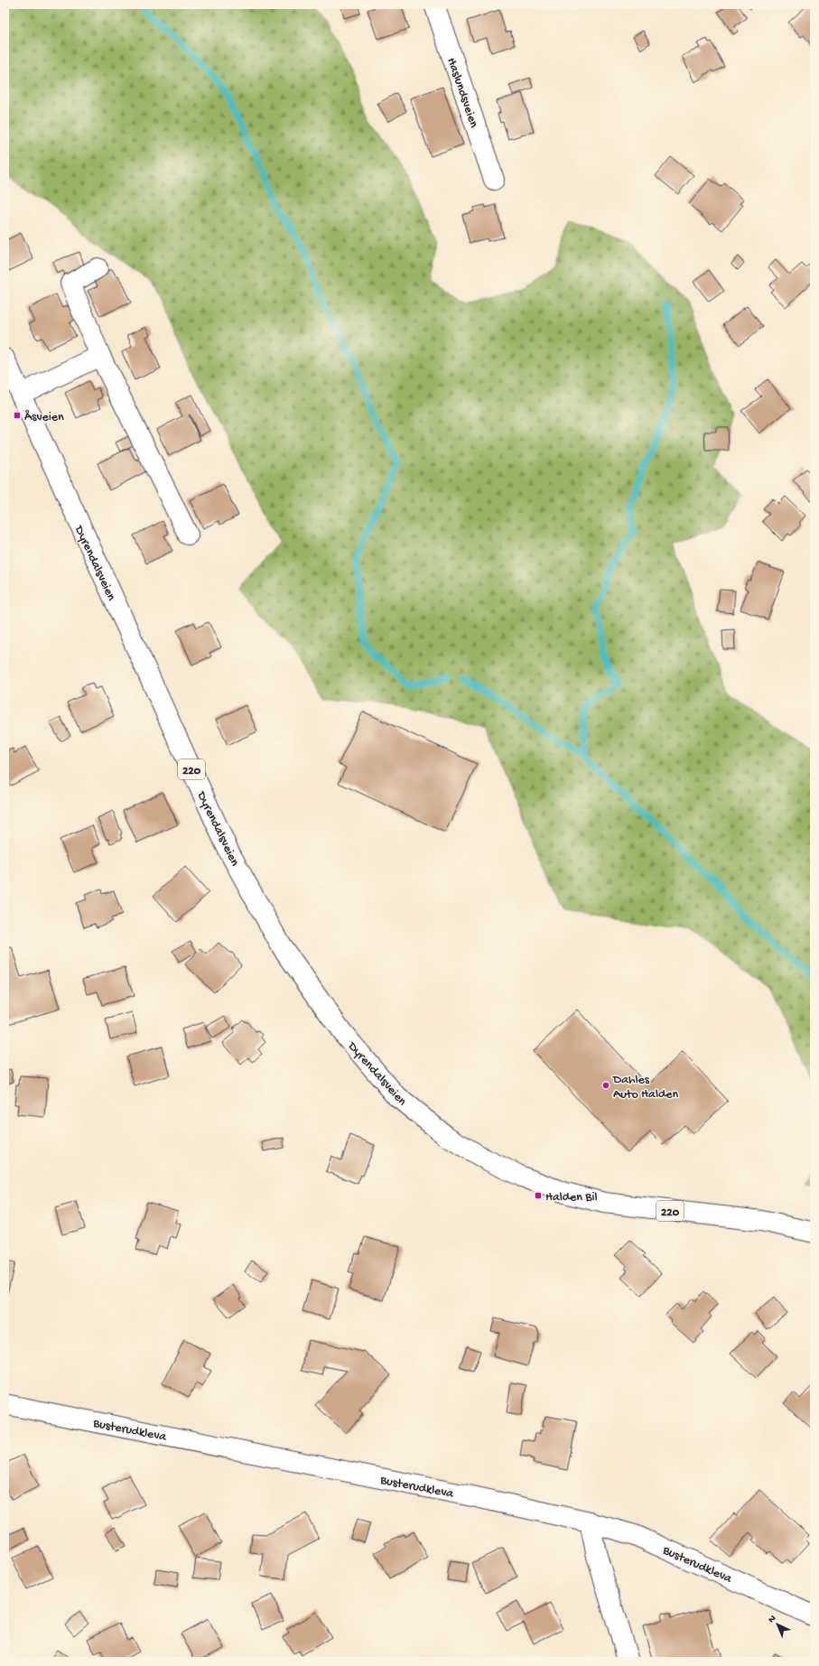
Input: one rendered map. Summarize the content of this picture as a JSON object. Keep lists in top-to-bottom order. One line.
{"streets":{"street":["Haslundsveien","Dyrendalsveien","220","Busterudkleva"]},"places":{"transit":["Åsveien","Halden Bil"],"other":["Dahles Auto Halden"]},"north":"top left"}
